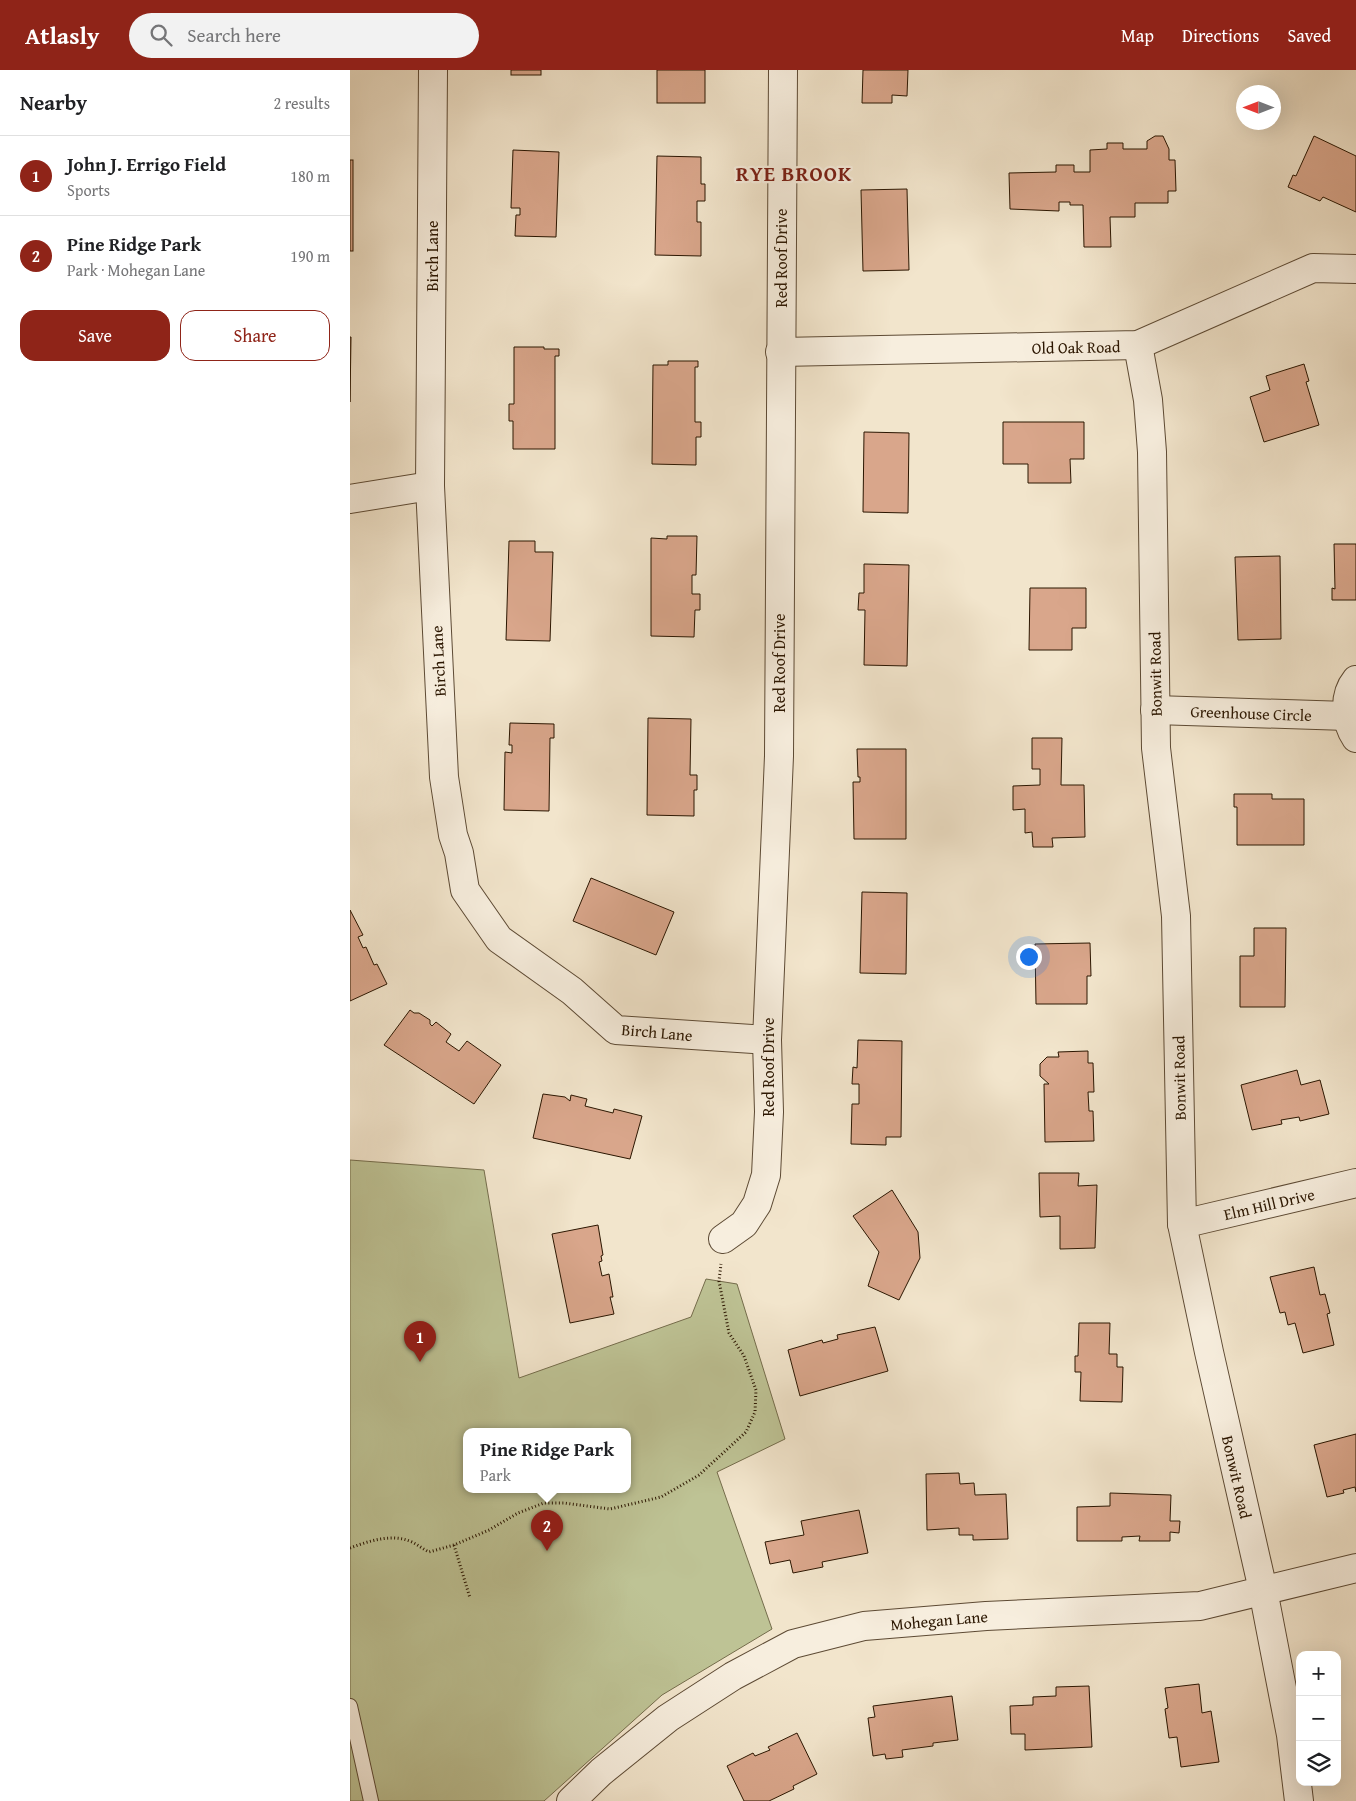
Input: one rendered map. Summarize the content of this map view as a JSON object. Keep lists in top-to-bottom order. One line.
{"streets":{"street":["Birch Lane","Red Roof Drive","Old Oak Road","Bonwit Road","Greenhouse Circle","Elm Hill Drive","Mohegan Lane"]},"crossings":[["Birch Lane","Red Roof Drive"],["Red Roof Drive","Old Oak Road"],["Old Oak Road","Bonwit Road"],["Bonwit Road","Greenhouse Circle"],["Bonwit Road","Elm Hill Drive"],["Bonwit Road","Mohegan Lane"]],"districts":["RYE BROOK"],"north":"left","page":{"header":"Atlasly","search":"Search here","nav":["Map","Directions","Saved"],"heading":["Nearby","2 results"],"list":[{"mark":"1","name":"John J. Errigo Field","note":"Sports","value":"180 m"},{"mark":"2","name":"Pine Ridge Park","note":"Park · Mohegan Lane","value":"190 m"}],"buttons":["Save","Share"],"pins":["1","2"],"popup":["Pine Ridge Park","Park"],"map_buttons":["+","−"]}}
